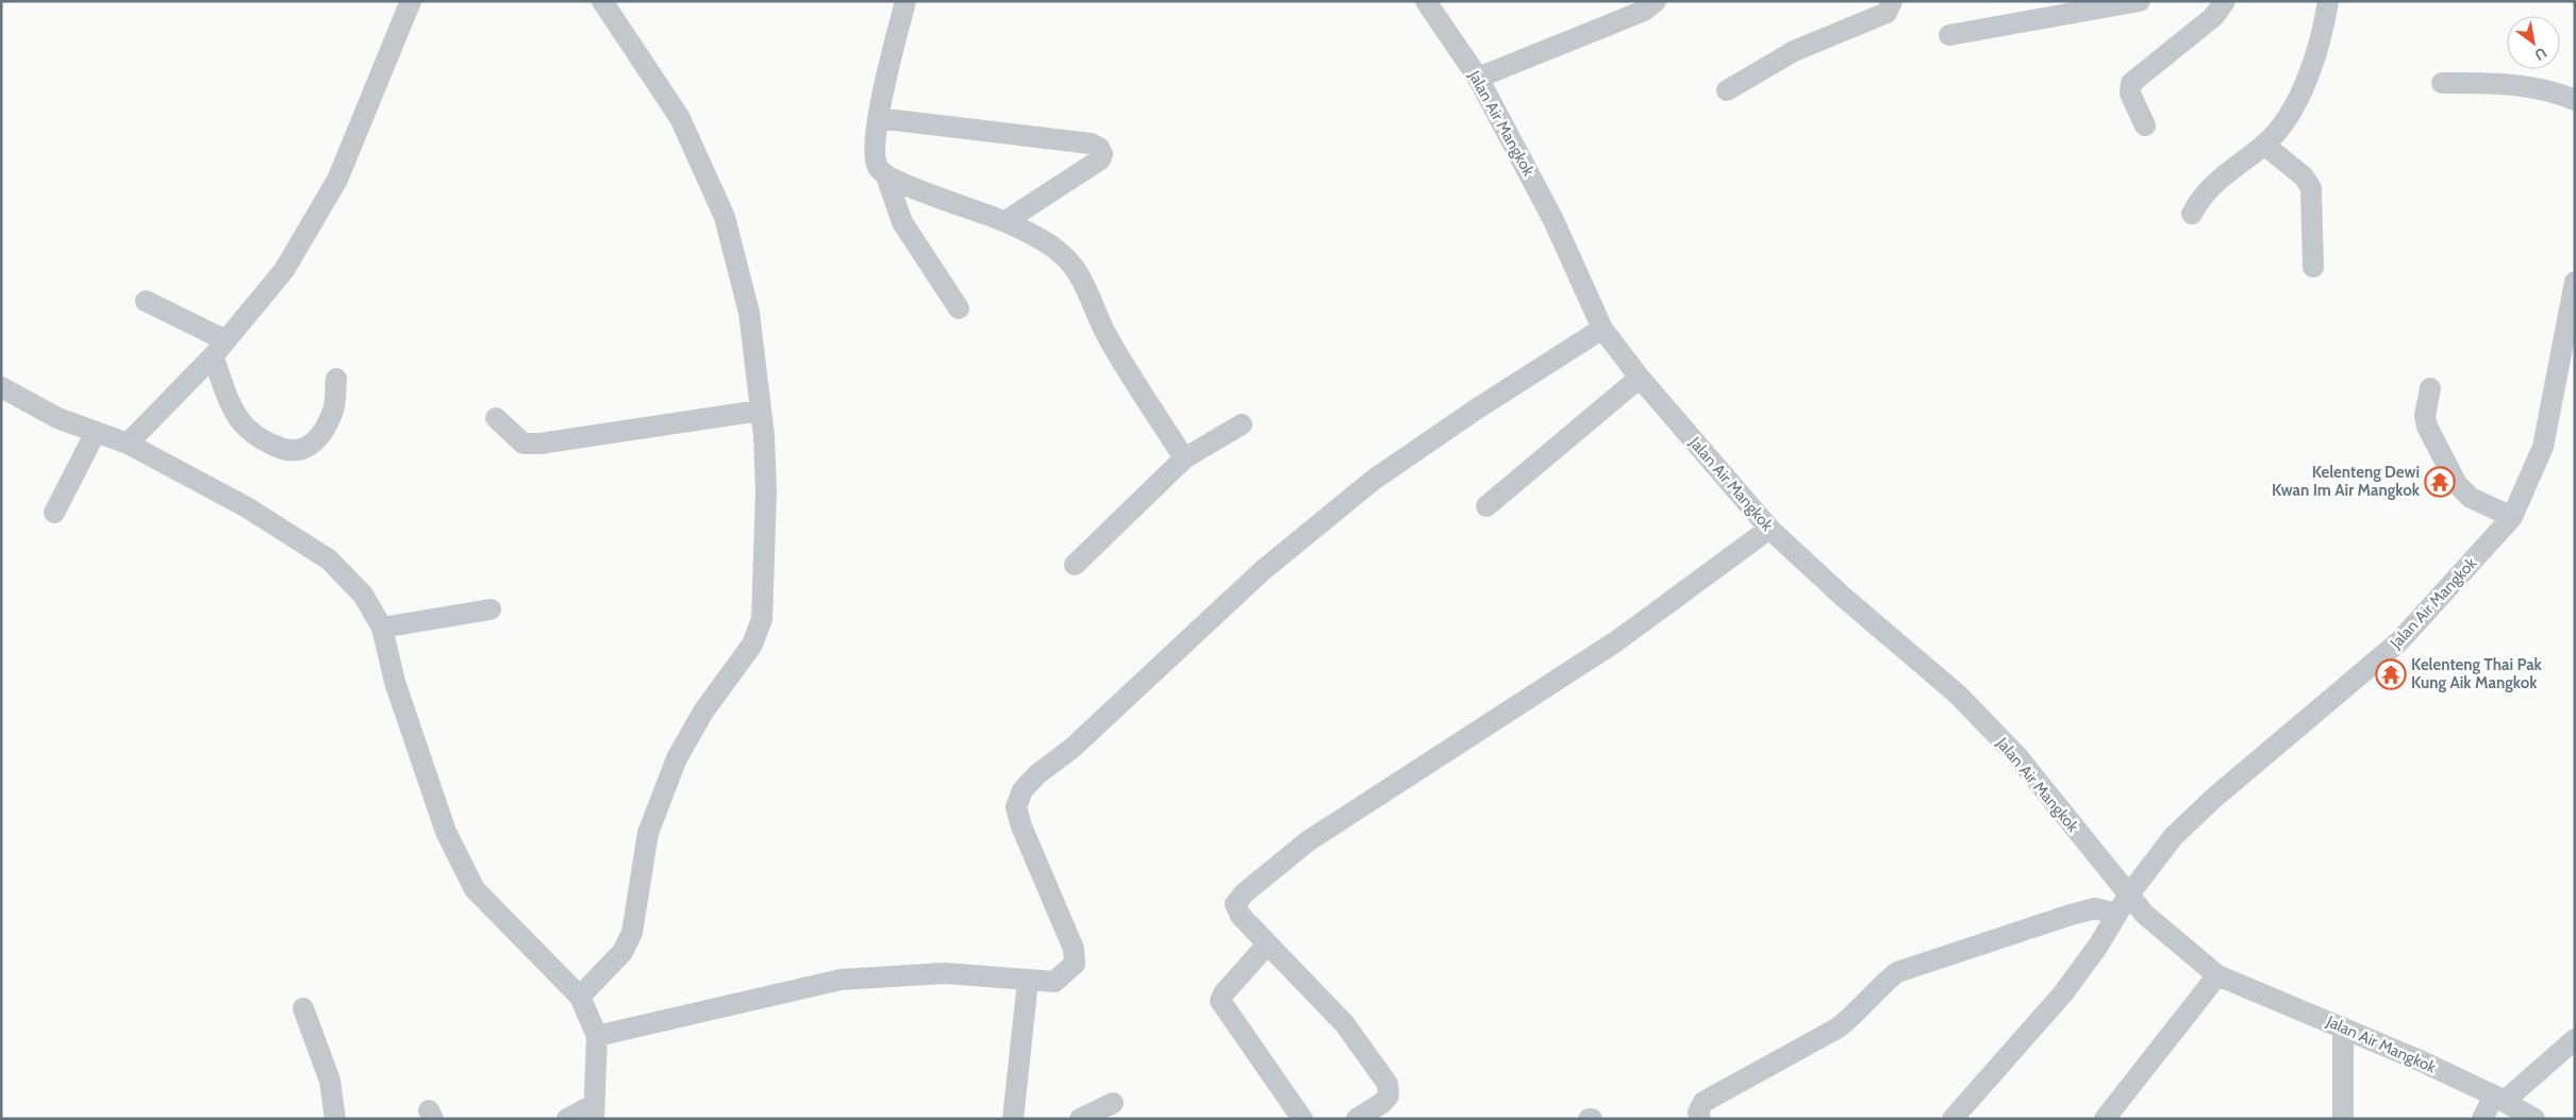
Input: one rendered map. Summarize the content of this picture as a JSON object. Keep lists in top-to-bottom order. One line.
{"streets":{"street":["Jalan Air Mangkok"]},"places":{"temple":["Kelenteng Dewi Kwan Im Air Mangkok","Kelenteng Thai Pak Kung Aik Mangkok"]},"north":"bottom right"}
